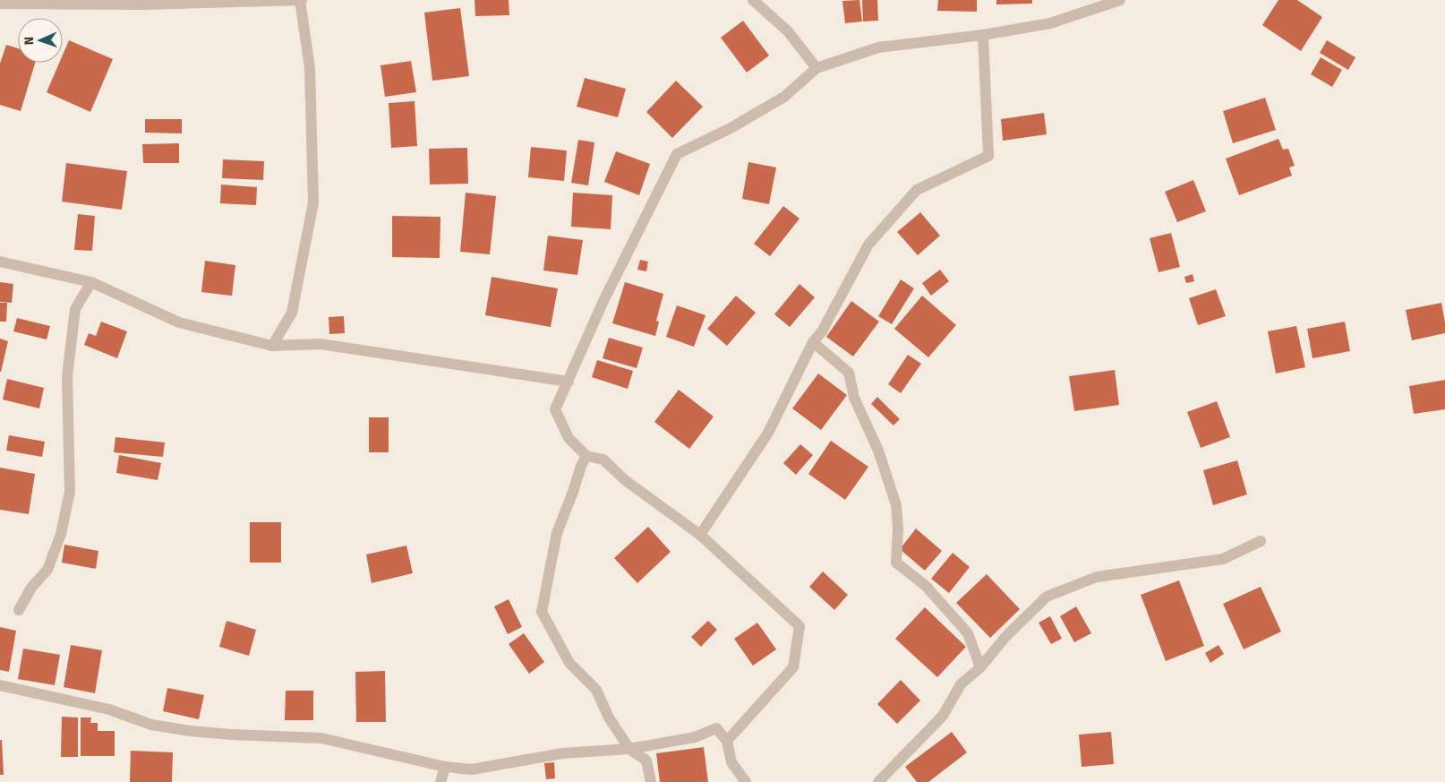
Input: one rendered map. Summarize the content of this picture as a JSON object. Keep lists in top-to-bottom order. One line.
{"north":"left"}
